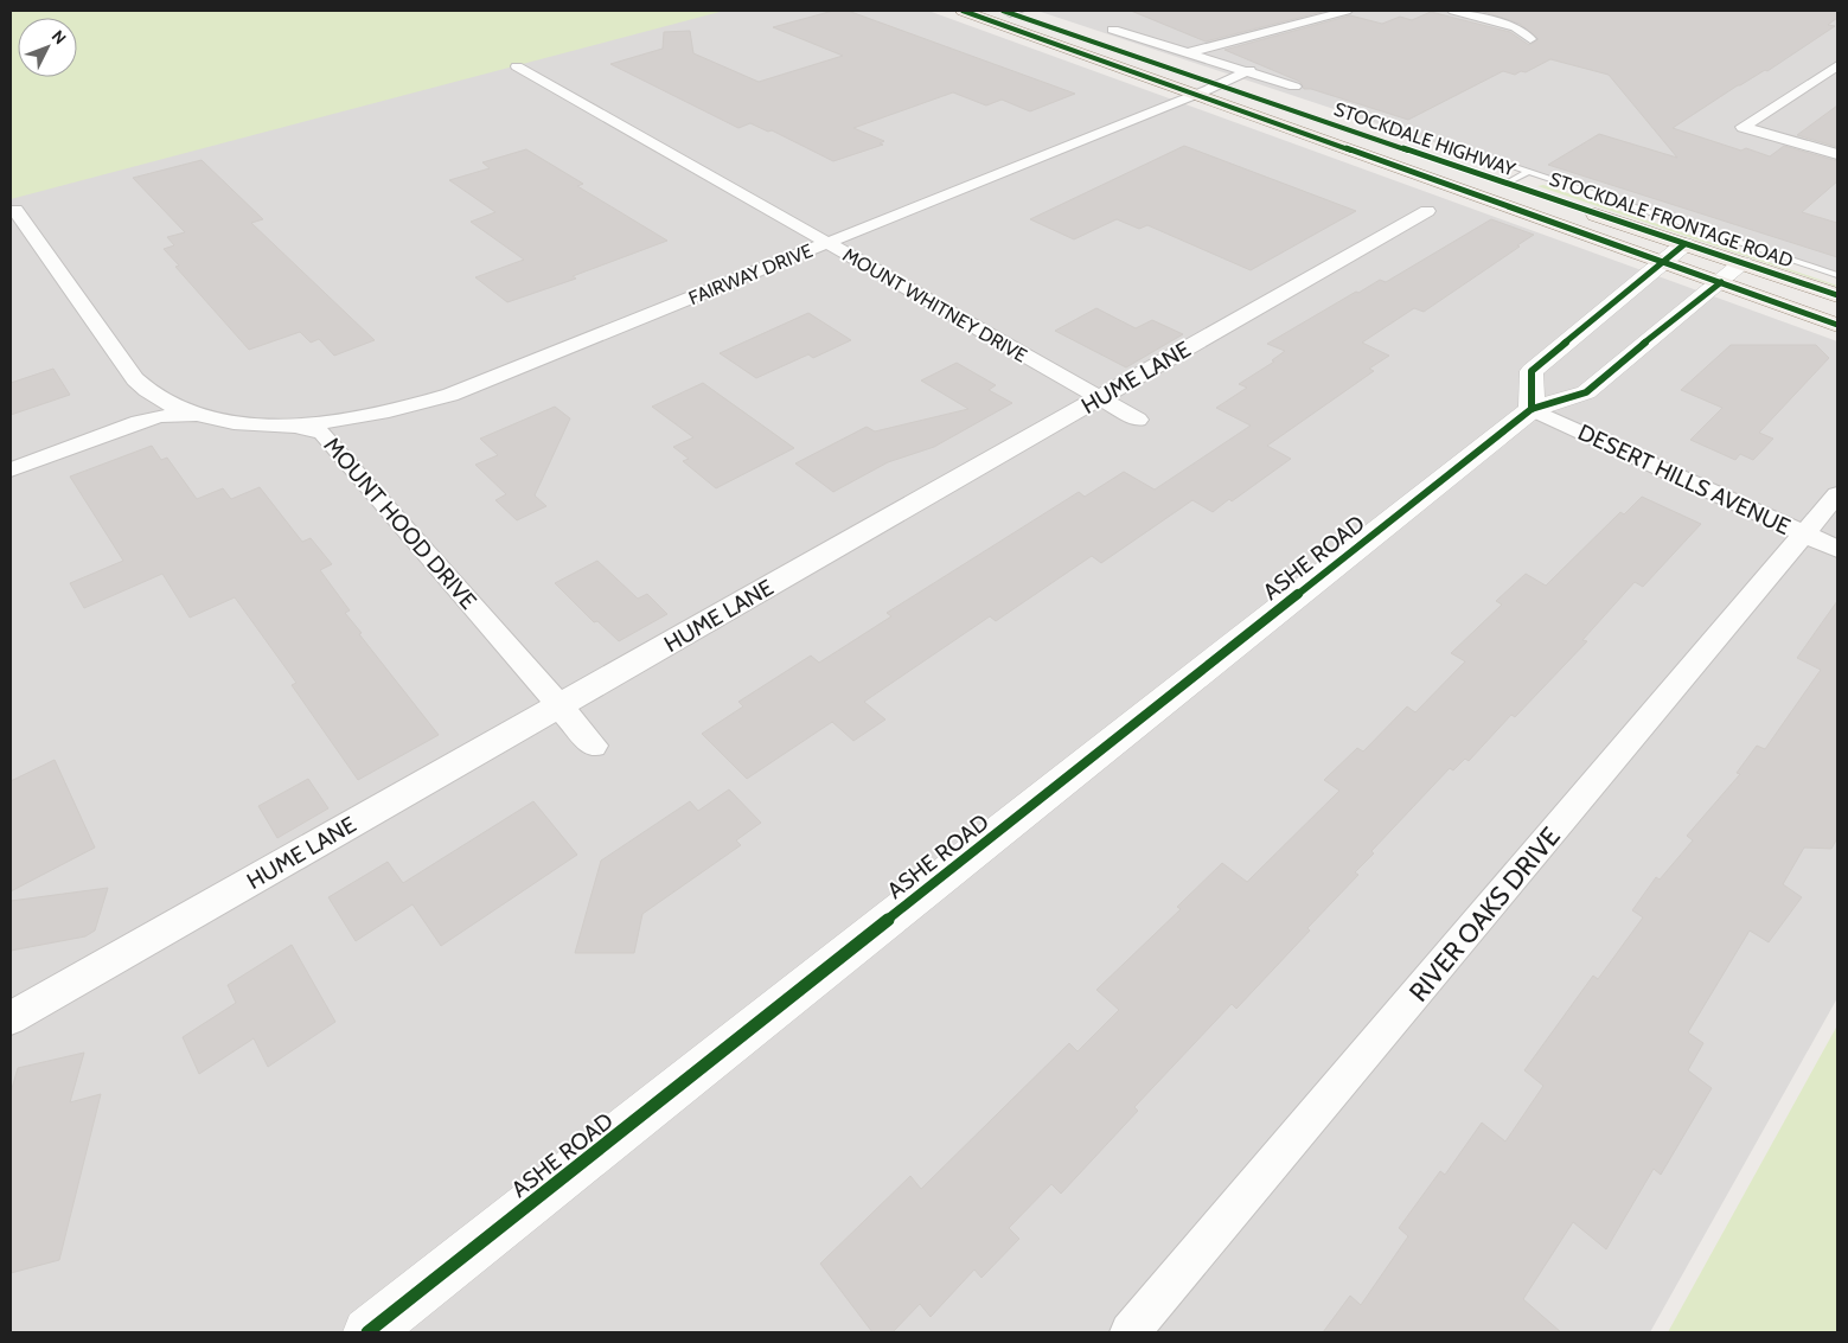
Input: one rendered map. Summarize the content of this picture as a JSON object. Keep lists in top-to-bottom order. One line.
{"streets":{"main road":["STOCKDALE HIGHWAY"],"street":["FAIRWAY DRIVE","MOUNT WHITNEY DRIVE","HUME LANE","DESERT HILLS AVENUE","MOUNT HOOD DRIVE","ASHE ROAD","RIVER OAKS DRIVE"],"lane":["STOCKDALE FRONTAGE ROAD"]},"crossings":[["STOCKDALE HIGHWAY","FAIRWAY DRIVE"],["STOCKDALE HIGHWAY","ASHE ROAD"],["FAIRWAY DRIVE","MOUNT WHITNEY DRIVE"],["FAIRWAY DRIVE","MOUNT HOOD DRIVE"],["MOUNT WHITNEY DRIVE","HUME LANE"],["HUME LANE","MOUNT HOOD DRIVE"],["DESERT HILLS AVENUE","ASHE ROAD"],["DESERT HILLS AVENUE","RIVER OAKS DRIVE"]],"north":"top right"}
